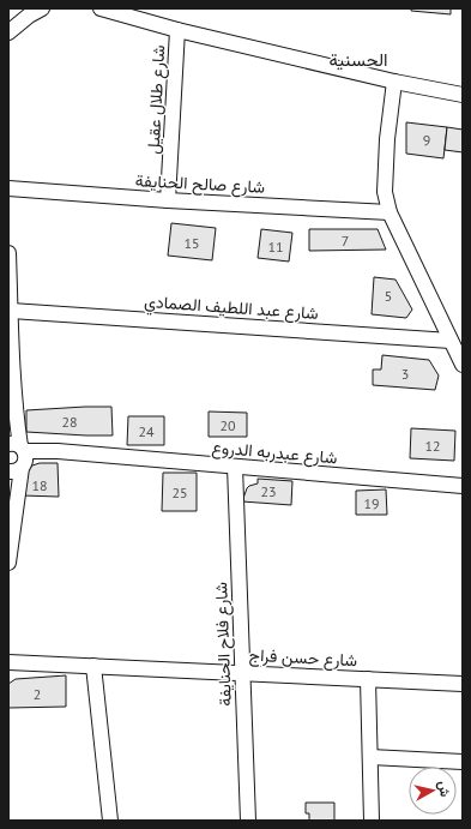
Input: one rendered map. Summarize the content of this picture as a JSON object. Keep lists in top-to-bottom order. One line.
{"streets":{"street":["شارع طلال عقيل","شارع صالح الحنايفة","شارع عبد اللطيف الصمادي","شارع عبدربه الدروع","شارع فلاح الحنايفة","شارع حسن فراج"]},"crossings":[["شارع طلال عقيل","شارع صالح الحنايفة"],["شارع عبدربه الدروع","شارع فلاح الحنايفة"],["شارع فلاح الحنايفة","شارع حسن فراج"]],"districts":["الحسنية"],"house_numbers":["9","7","15","11","5","3","28","20","24","12","18","23","25","19","2"],"north":"right"}
